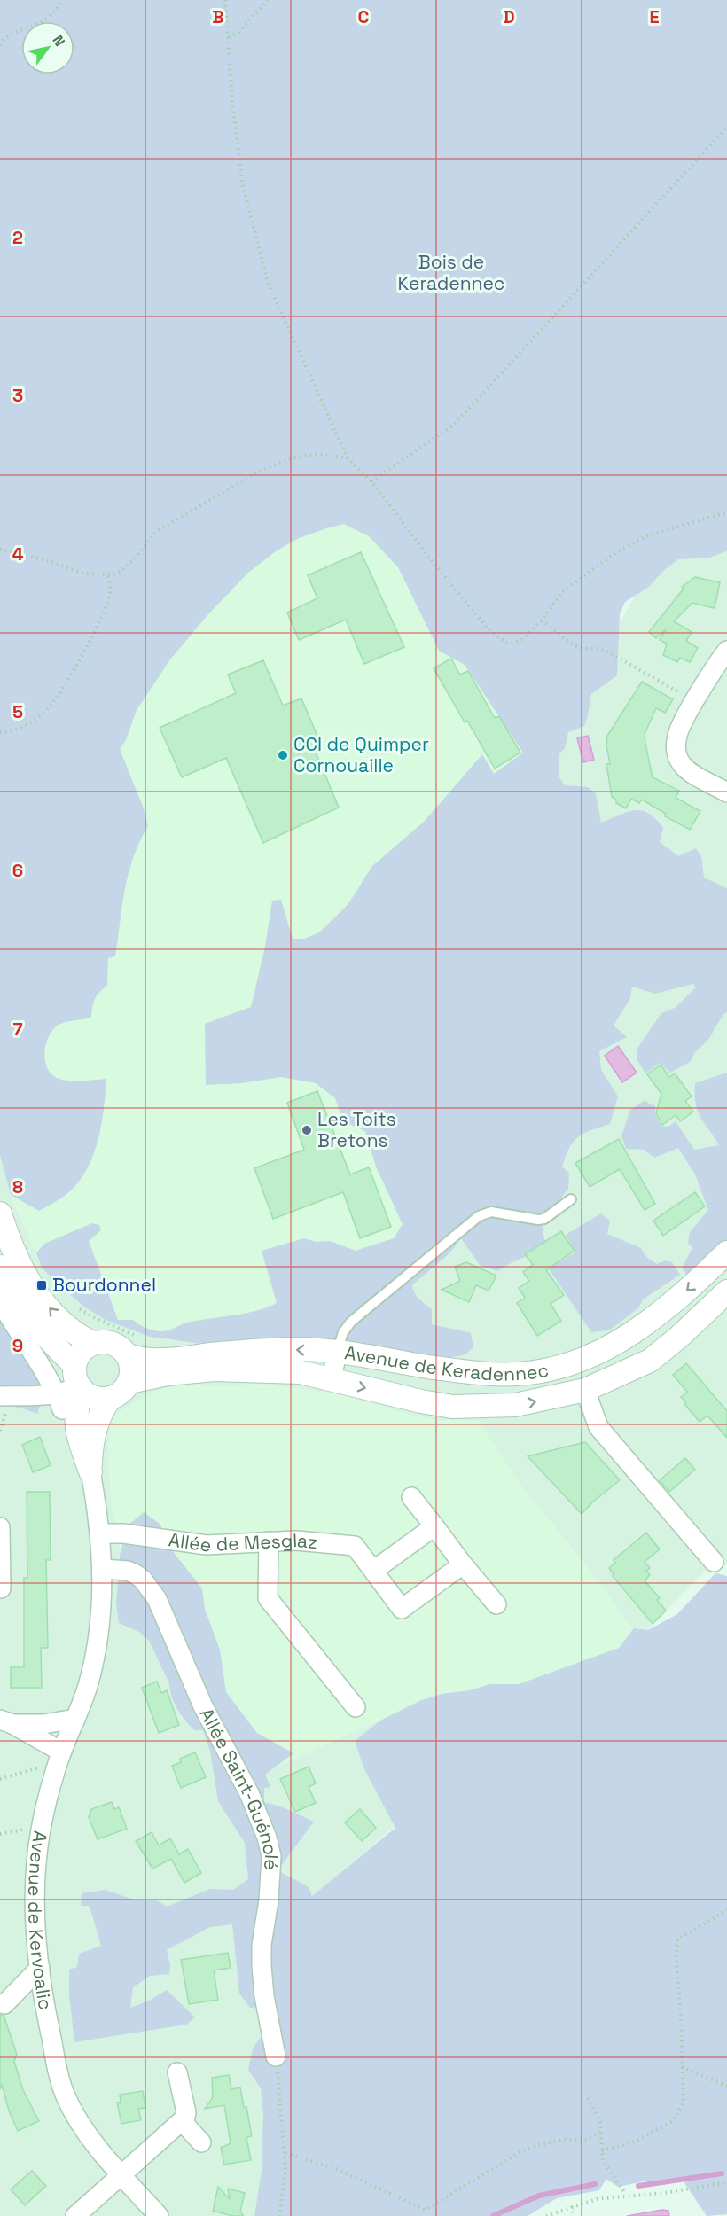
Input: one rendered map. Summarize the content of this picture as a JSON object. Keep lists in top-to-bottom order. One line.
{"streets":{"street":["Avenue de Keradennec","Allée de Mesglaz","Allée Saint-Guénolé","Avenue de Kervoalic"]},"crossings":[["Avenue de Keradennec","Avenue de Kervoalic"],["Allée de Mesglaz","Avenue de Kervoalic"],["Allée Saint-Guénolé","Avenue de Kervoalic"]],"parks":["Bois de Keradennec"],"places":{"other":["CCI de Quimper Cornouaille","Les Toits Bretons"],"transit":["Bourdonnel"]},"north":"top right","grid":{"columns":["B","C","D","E"],"rows":["2","3","4","5","6","7","8","9"]}}
